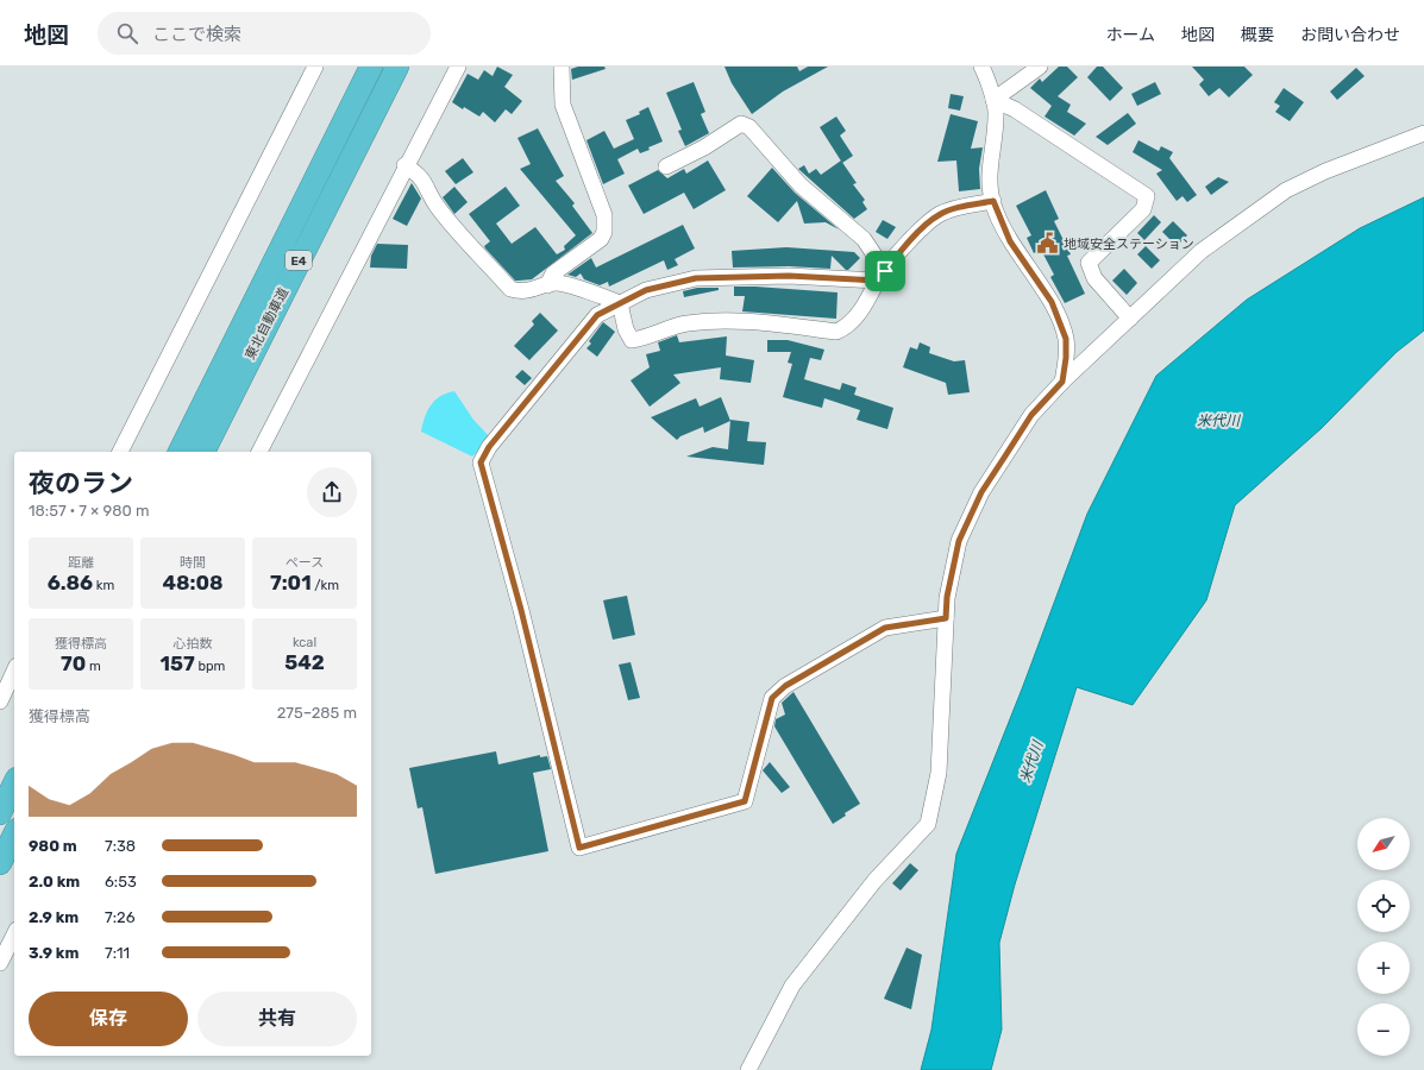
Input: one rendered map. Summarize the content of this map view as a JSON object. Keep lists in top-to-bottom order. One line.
{"streets":{"highway":["E4","東北自動車道"]},"water":["米代川"],"places":{"public building":["地域安全ステーション"]},"north":"bottom left","page":{"header":"地図","search":"ここで検索","nav":["ホーム","地図","概要","お問い合わせ"],"heading":["夜のラン","18:57 · 7 × 980 m"],"stats":[["距離","6.86 km"],["時間","48:08"],["ペース","7:01 /km"],["獲得標高","70 m"],["心拍数","157 bpm"],["kcal","542"]],"chart":["獲得標高","275–285 m"],"map_buttons":["+","−"],"list":[{"name":"980 m","note":"7:38"},{"name":"2.0 km","note":"6:53"},{"name":"2.9 km","note":"7:26"},{"name":"3.9 km","note":"7:11"}],"buttons":["保存","共有"]}}
